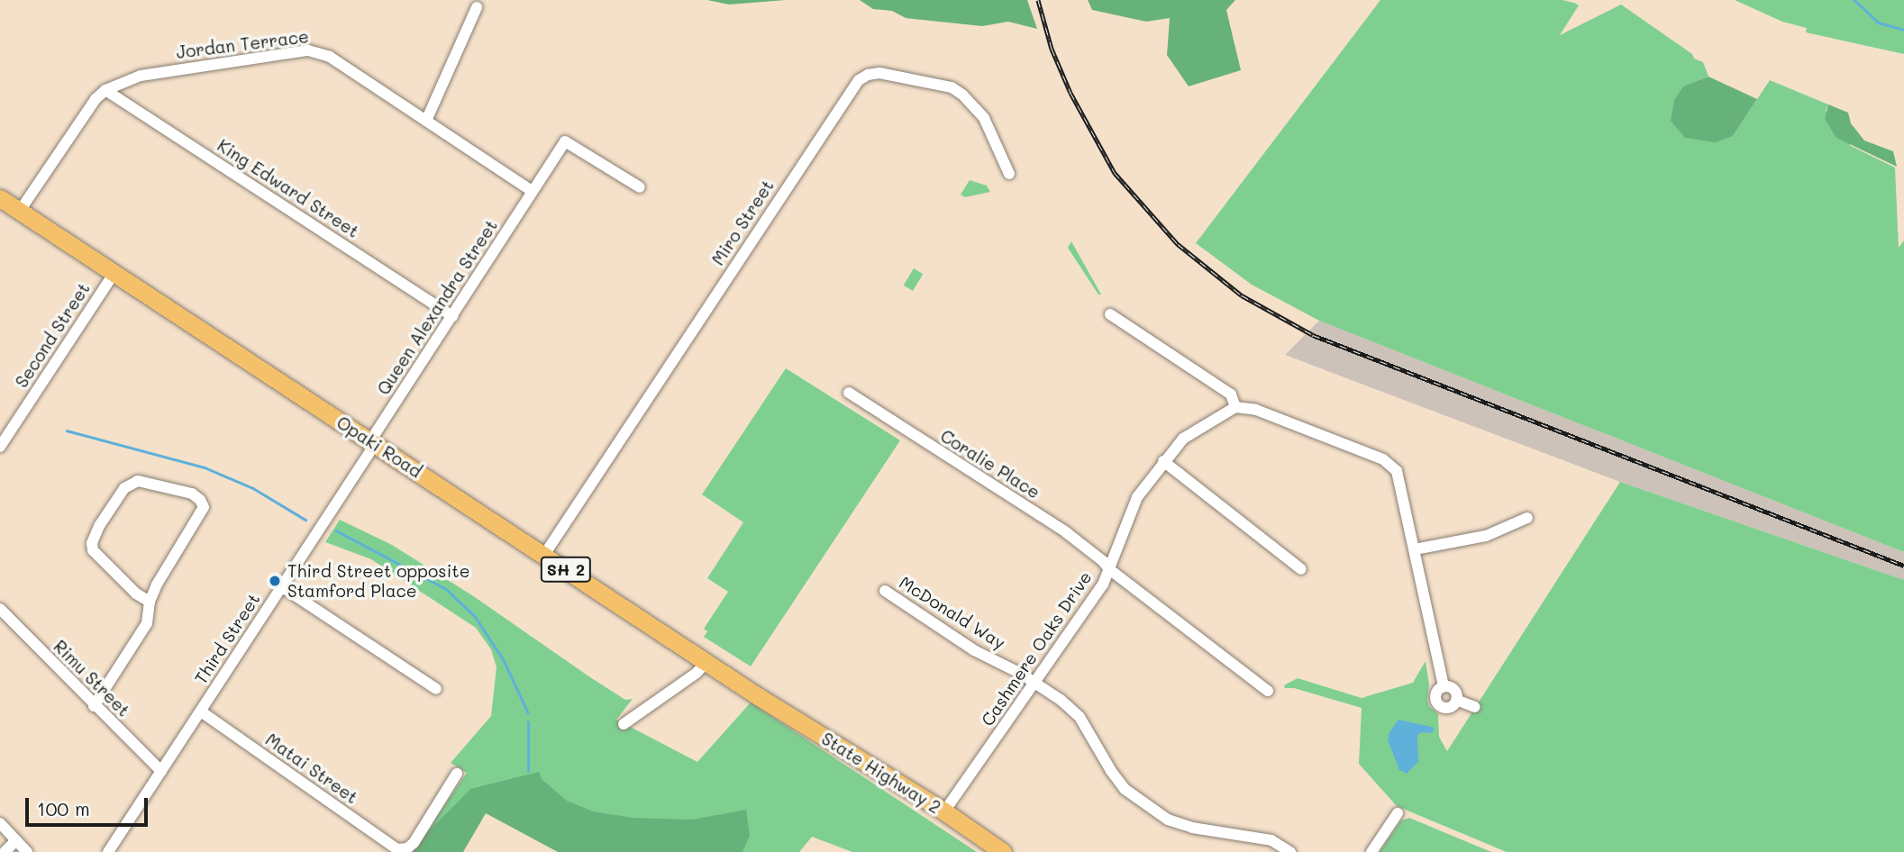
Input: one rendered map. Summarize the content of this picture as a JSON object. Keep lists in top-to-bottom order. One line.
{"streets":{"highway":["Opaki Road","SH 2","State Highway 2"],"street":["Jordan Terrace","King Edward Street","Miro Street","Queen Alexandra Street","Second Street","Coralie Place","McDonald Way","Third Street","Cashmere Oaks Drive","Rimu Street","Matai Street"]},"crossings":[["Jordan Terrace","King Edward Street"],["Jordan Terrace","Queen Alexandra Street"],["Jordan Terrace","Opaki Road"],["King Edward Street","Queen Alexandra Street"],["Miro Street","Opaki Road"],["Queen Alexandra Street","Opaki Road"],["Queen Alexandra Street","Third Street"],["Second Street","Opaki Road"],["Opaki Road","Third Street"],["Opaki Road","State Highway 2"],["Coralie Place","Cashmere Oaks Drive"],["McDonald Way","Cashmere Oaks Drive"],["Third Street","Rimu Street"],["Third Street","Matai Street"],["Cashmere Oaks Drive","State Highway 2"]],"places":["Third Street opposite Stamford Place"],"scale_bar":"100 m"}
